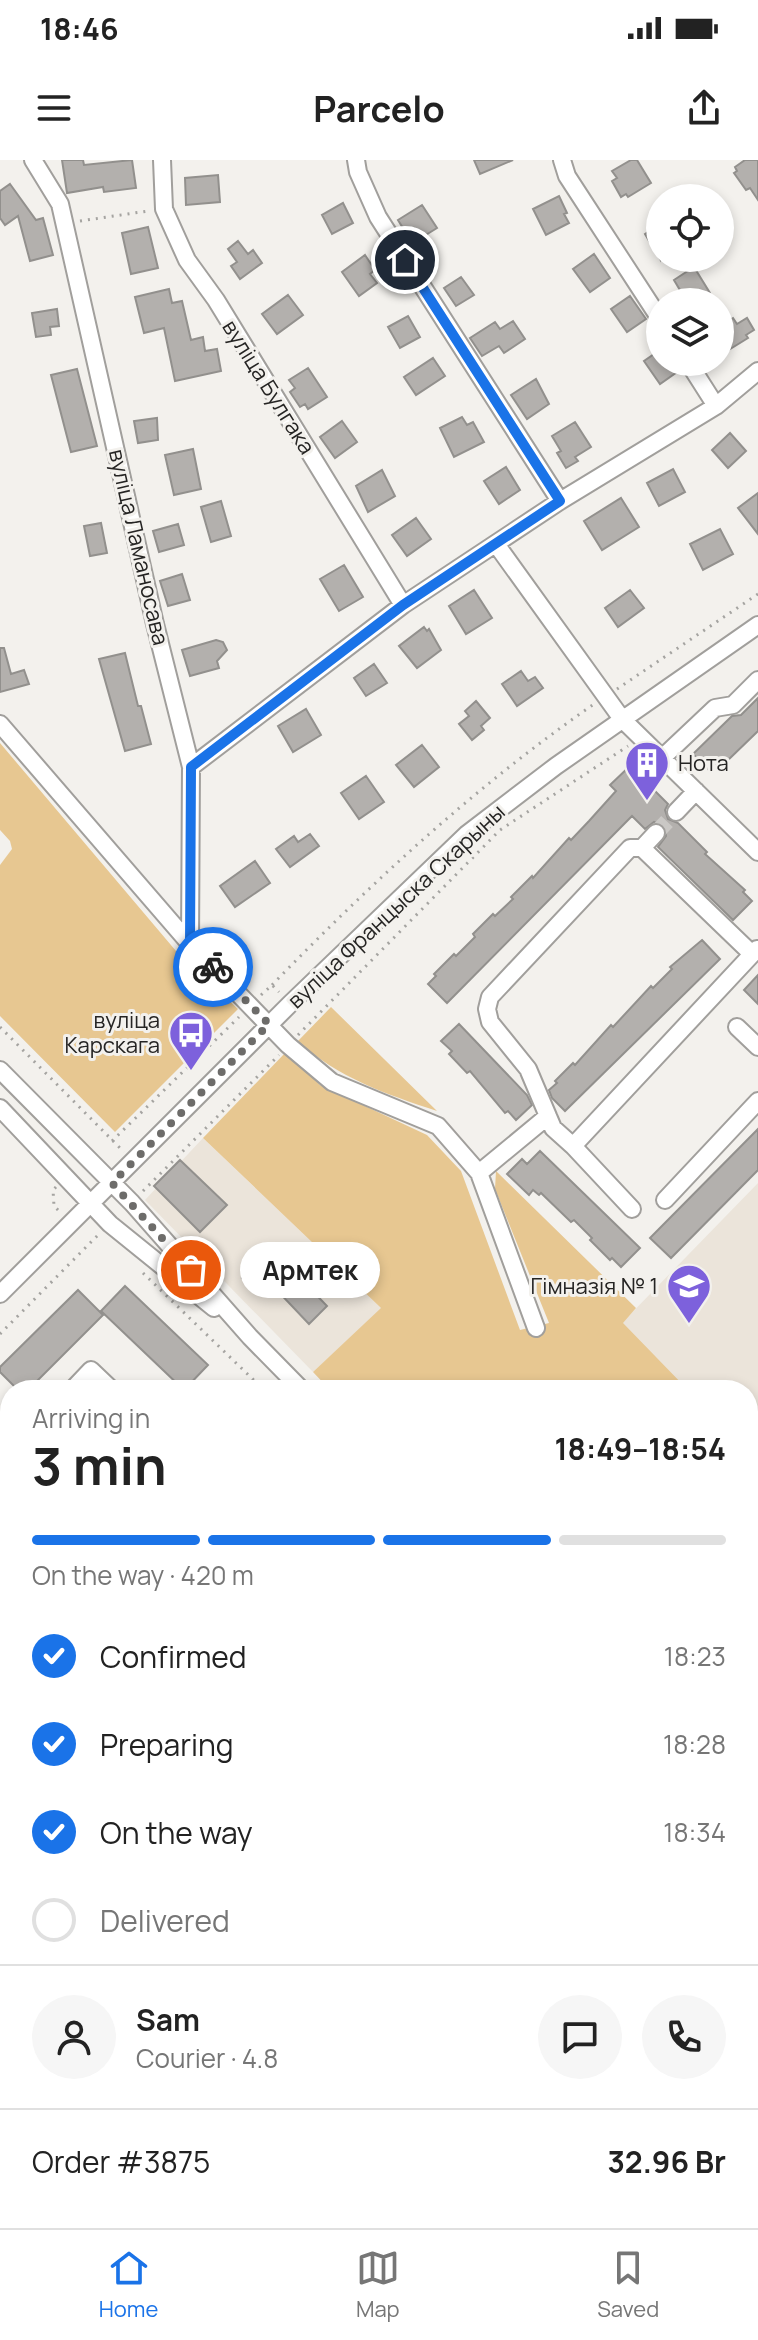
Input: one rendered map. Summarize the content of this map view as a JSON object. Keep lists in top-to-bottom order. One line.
{"streets":{"street":["вуліца Булгака","вуліца Ламаносава","вуліца Францыска Скарыны"]},"places":{"building":["Нота"],"bus stop":["вуліца Карскага"],"other":["Армтек"],"school or university":["Гімназія № 1"]},"page":{"status":"18:46","header":"Parcelo","bubble":"Армтек","heading":["3 min","Arriving in","18:49–18:54"],"panel":["Sam","Courier · 4.8","Order #3875","32.96 Br"],"bar":"On the way · 420 m","list":[["Confirmed","18:23"],["Preparing","18:28"],["On the way","18:34"],"Delivered"],"tabs":["Home","Map","Saved"]}}
